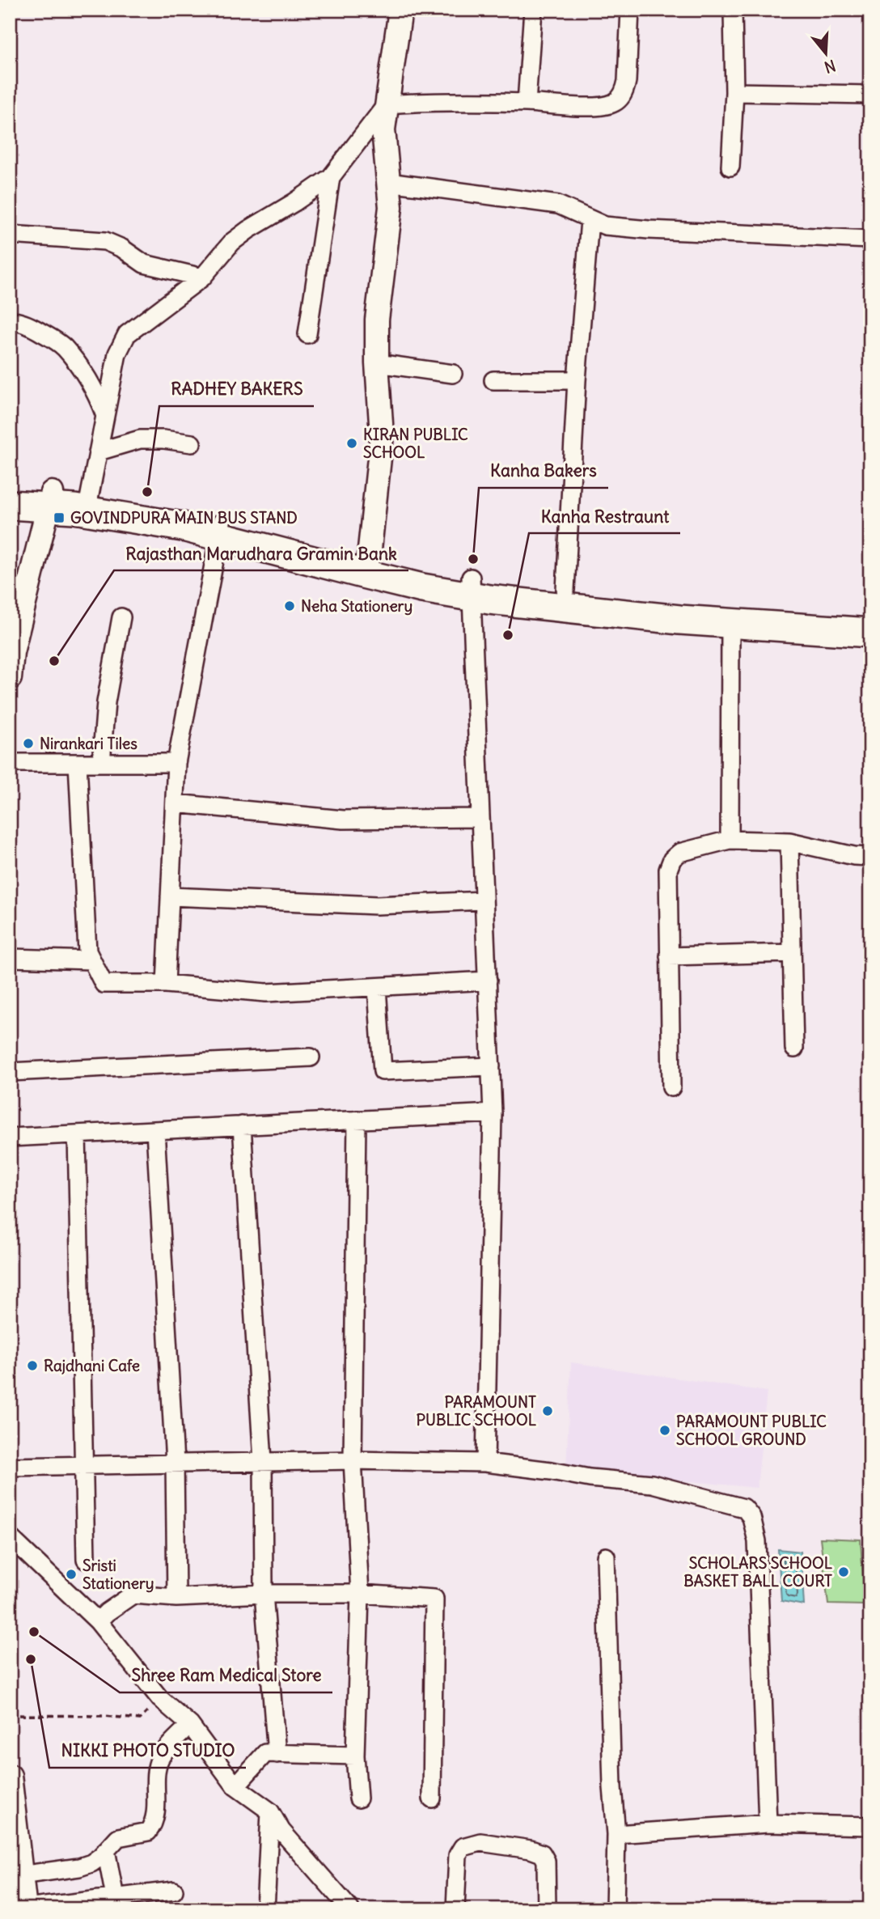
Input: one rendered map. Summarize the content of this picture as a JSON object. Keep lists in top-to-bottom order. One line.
{"places":{"other":["KIRAN PUBLIC SCHOOL","RADHEY BAKERS","Kanha Bakers","Neha Stationery","Kanha Restraunt","Rajasthan Marudhara Gramin Bank","Nirankari Tiles","Rajdhani Cafe","PARAMOUNT PUBLIC SCHOOL","PARAMOUNT PUBLIC SCHOOL GROUND","SCHOLARS SCHOOL BASKET BALL COURT","Sristi Stationery","Shree Ram Medical Store","NIKKI PHOTO STUDIO"],"transit":["GOVINDPURA MAIN BUS STAND"]},"north":"bottom"}
